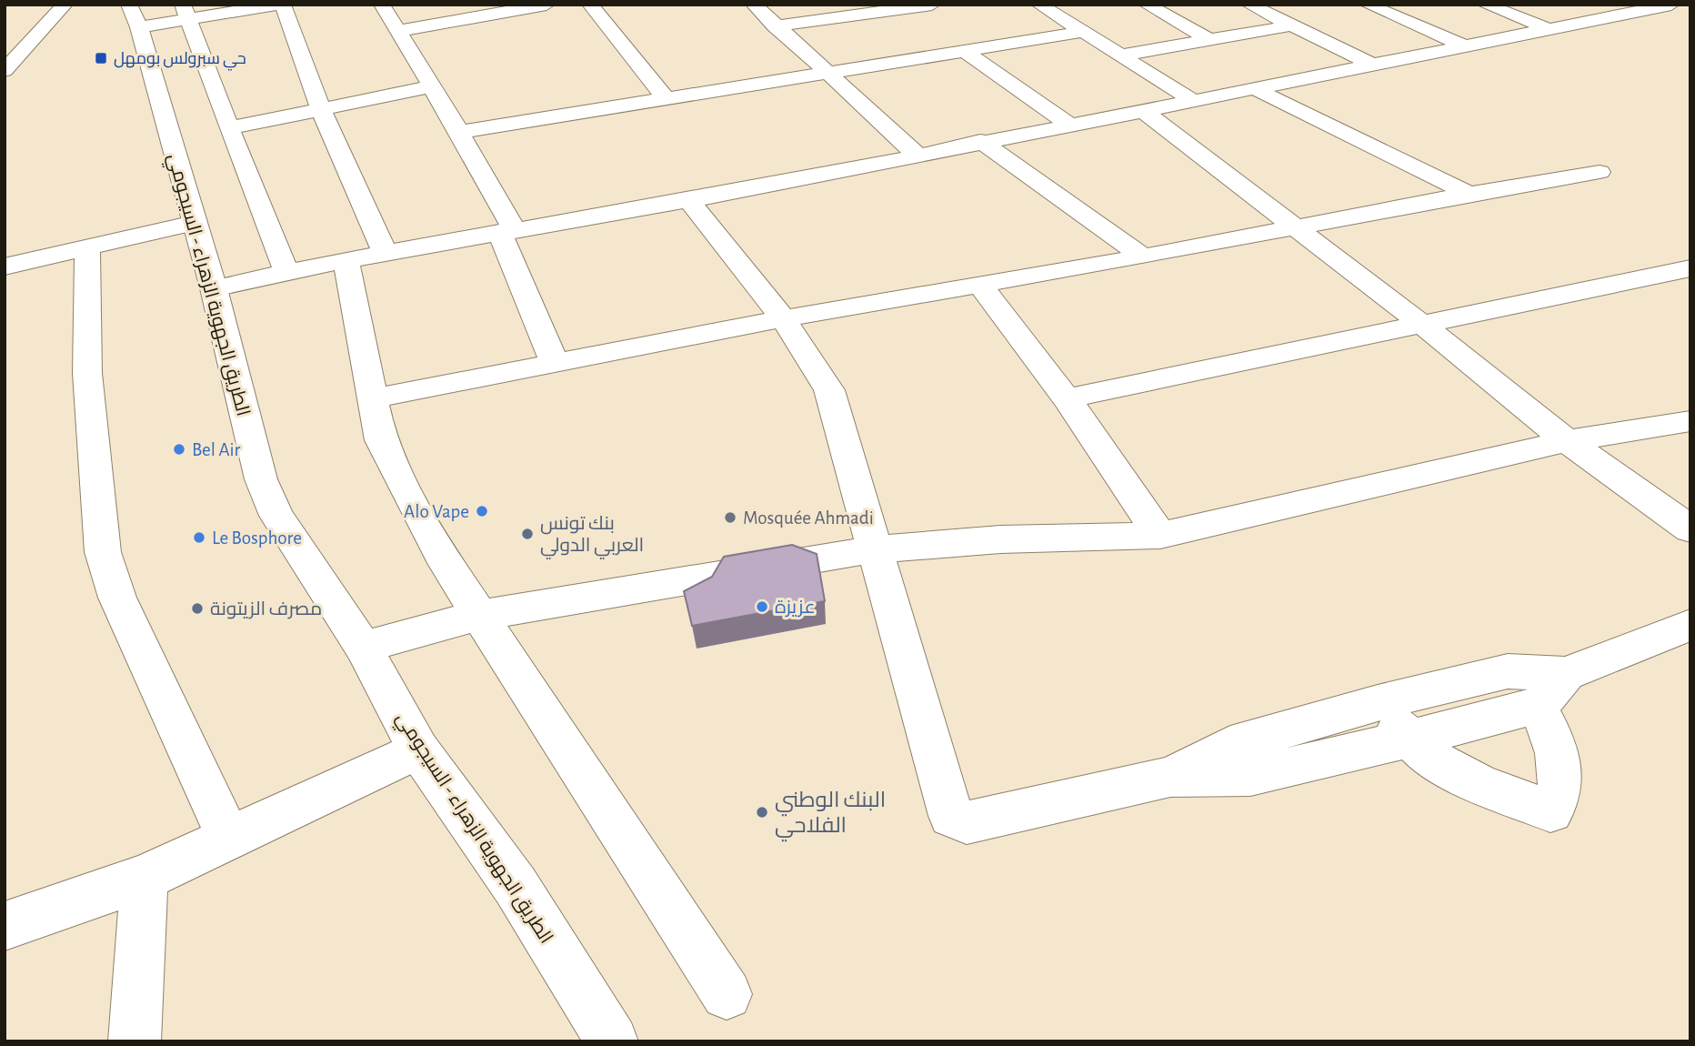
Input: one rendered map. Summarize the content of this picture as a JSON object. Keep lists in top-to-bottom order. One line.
{"streets":{"street":["الطريق الجهوية الزهراء - السيجومي"]},"places":{"transit":["حي سبرولس بومهل"],"other":["Bel Air","Alo Vape","Mosquée Ahmadi","بنك تونس العربي الدولي","Le Bosphore","عزيزة","مصرف الزيتونة","البنك الوطني الفلاحي"]}}
